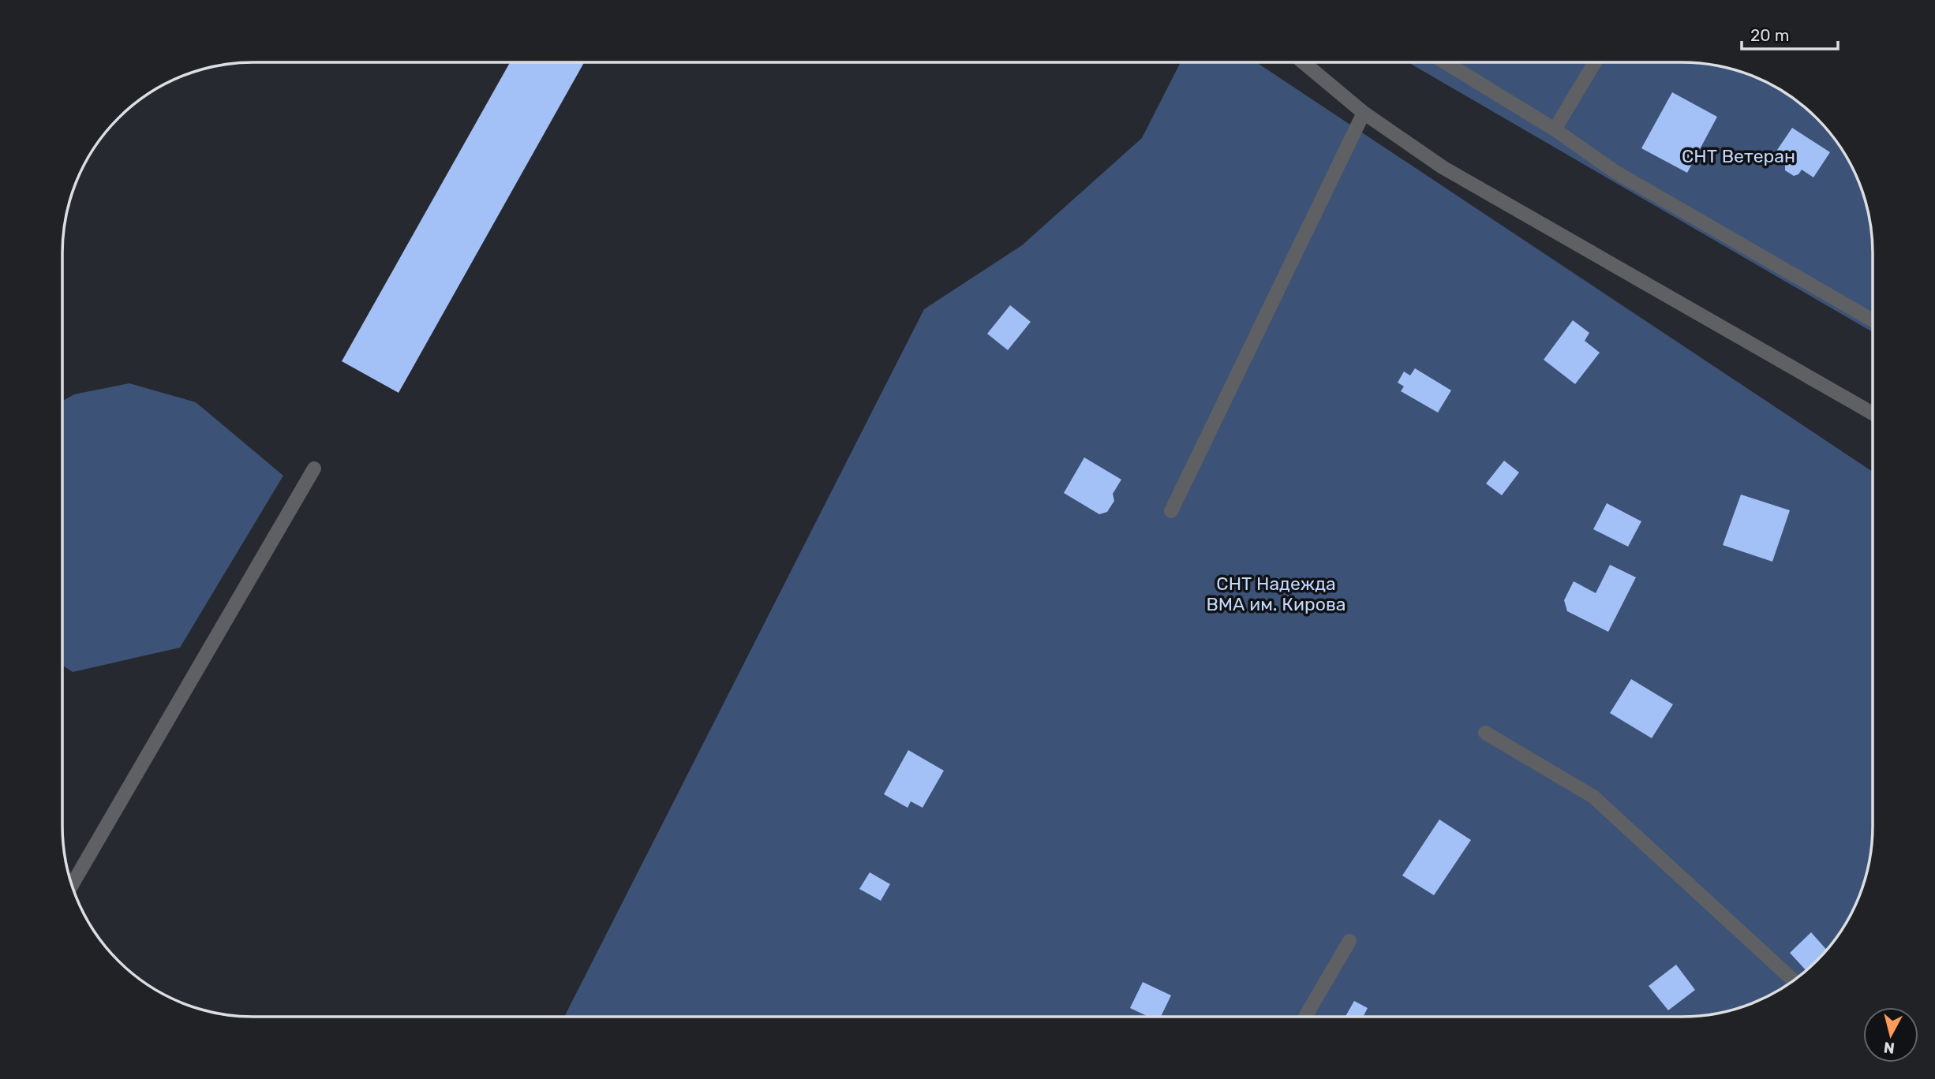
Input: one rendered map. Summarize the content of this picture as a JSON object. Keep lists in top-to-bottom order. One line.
{"parks":["СНТ Ветеран","СНТ Надежда ВМА им. Кирова"],"scale_bar":"20 m","north":"bottom"}
